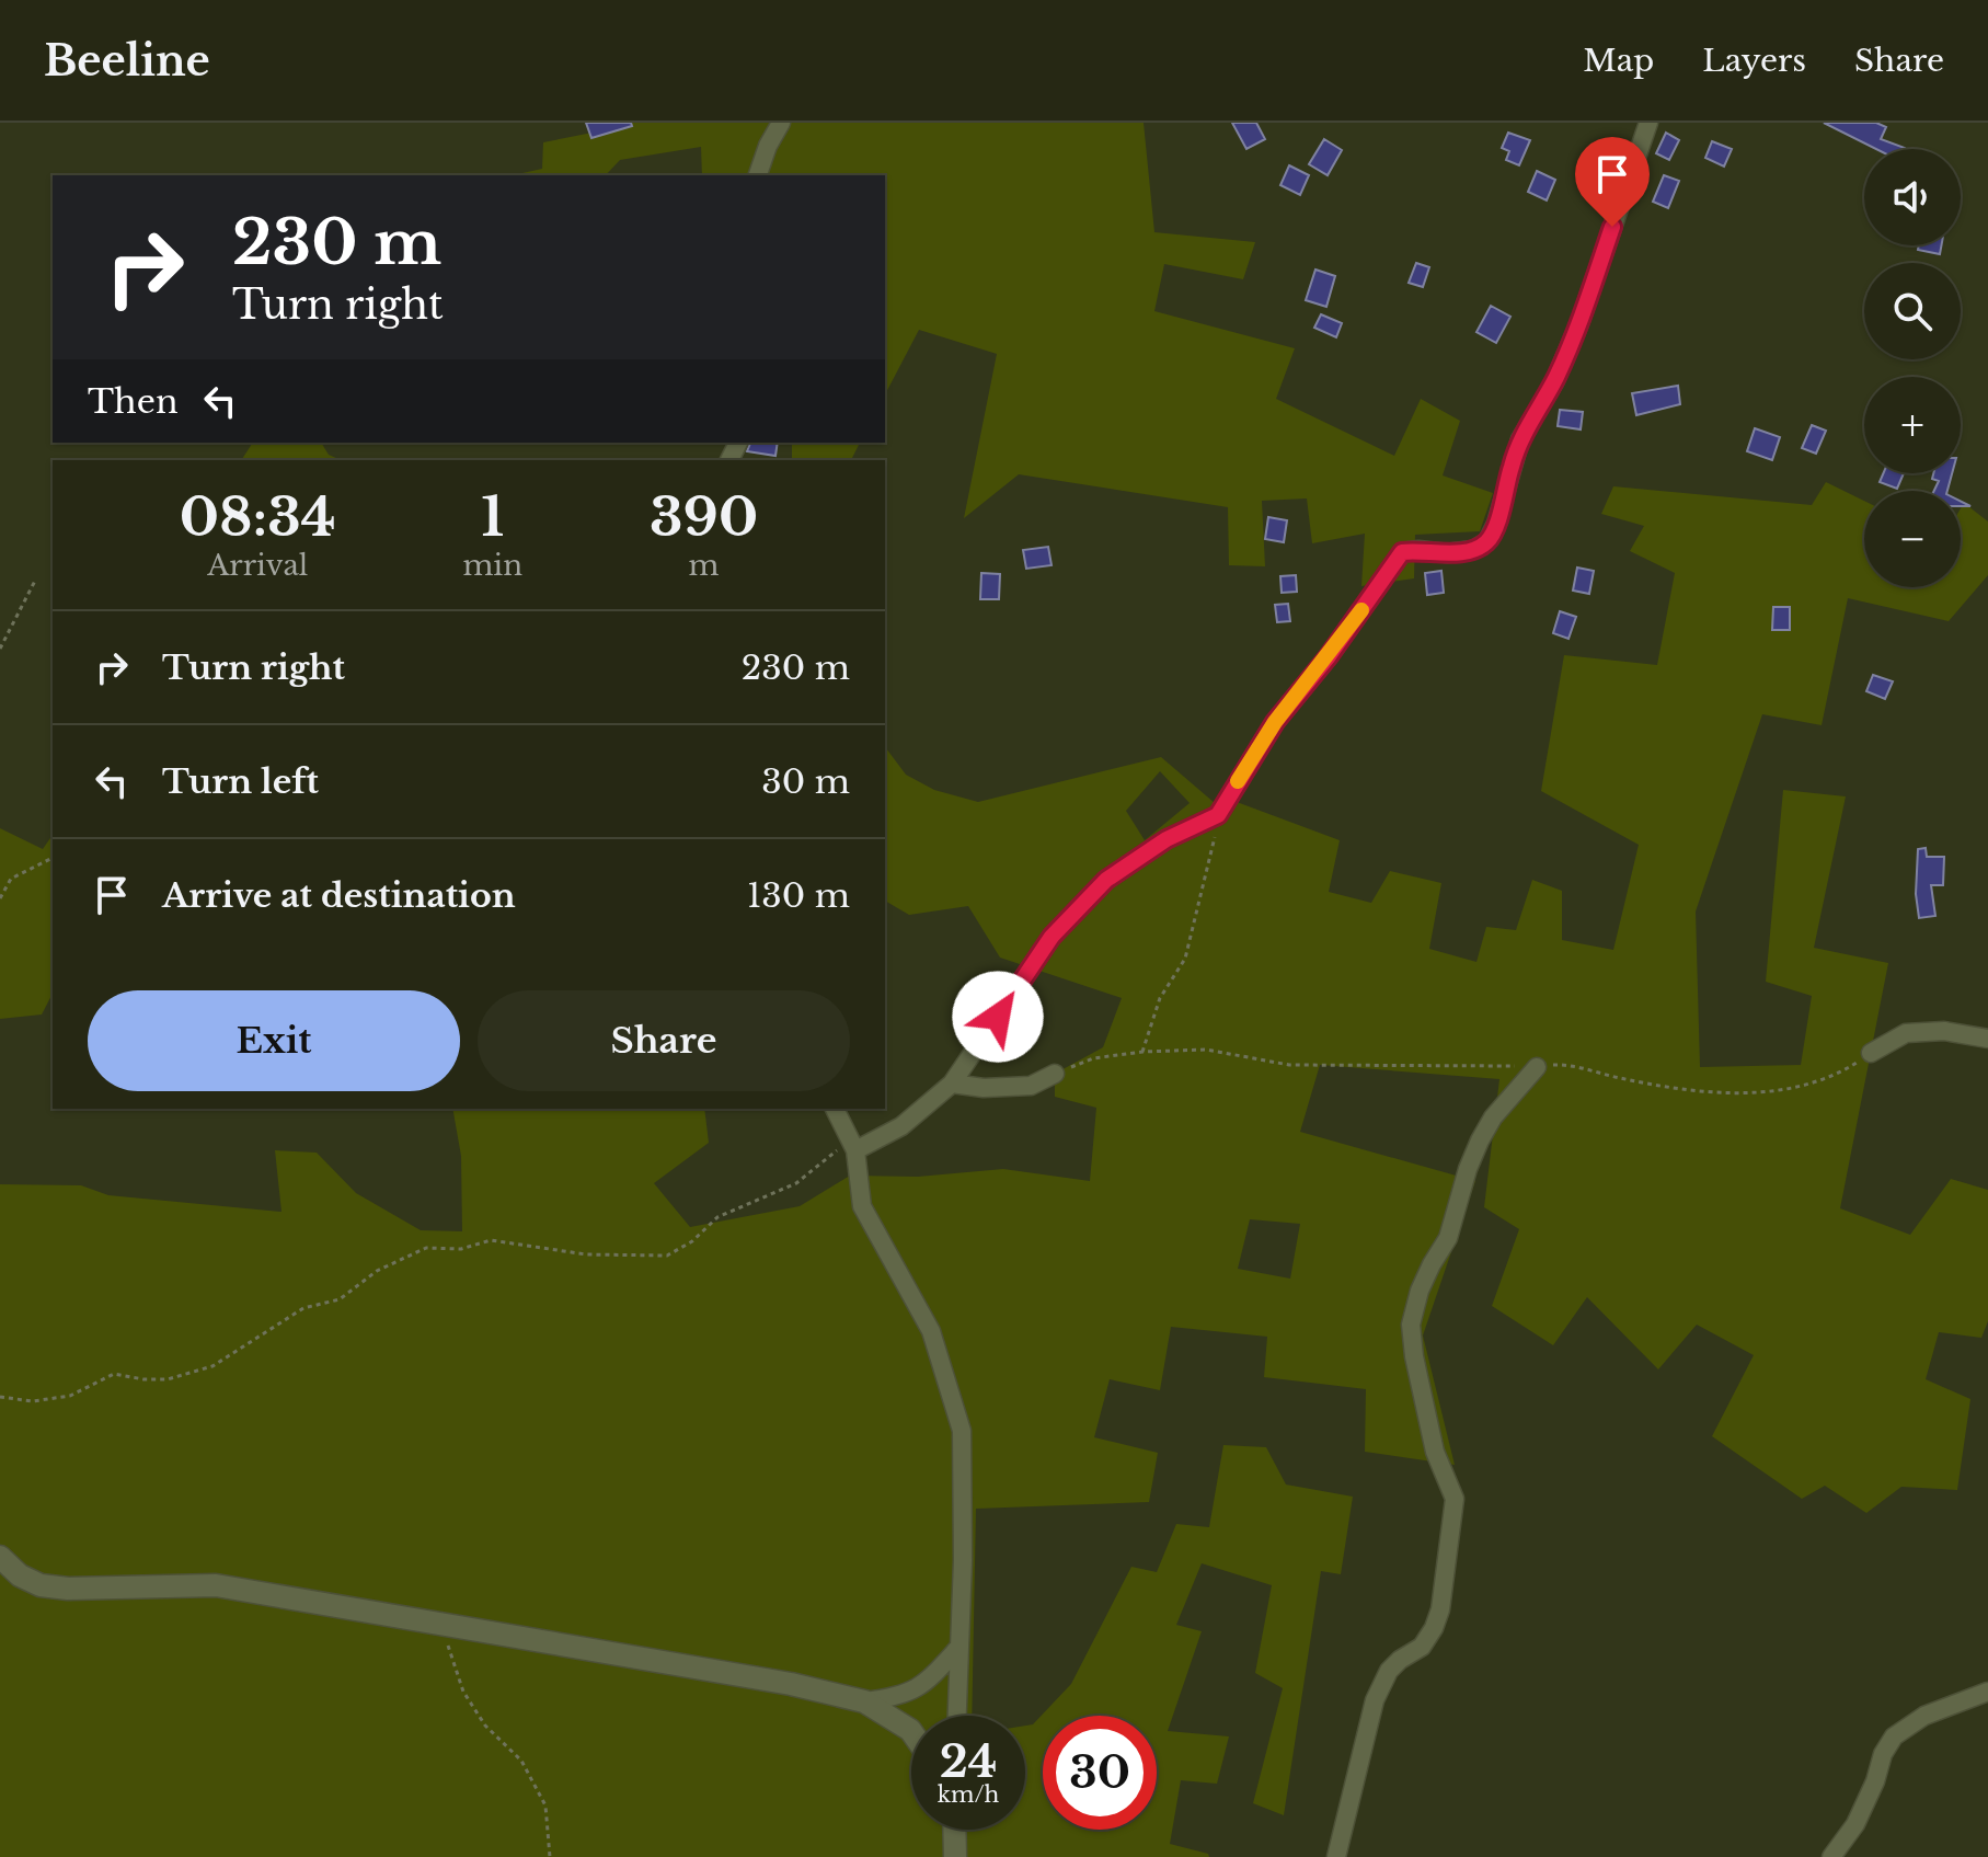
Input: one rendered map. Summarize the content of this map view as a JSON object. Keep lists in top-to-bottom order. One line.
{"page":{"header":"Beeline","nav":["Map","Layers","Share"],"map_buttons":["+","−"],"turn":["230 m","Turn right"],"then":"Then","eta":["08:34","Arrival","1","min","390","m"],"list":[{"name":"Turn right","value":"230 m"},{"name":"Turn left","value":"30 m"},{"name":"Arrive at destination","value":"130 m"}],"buttons":["Exit","Share"],"speed":"24 km/h","limit":"30"}}
